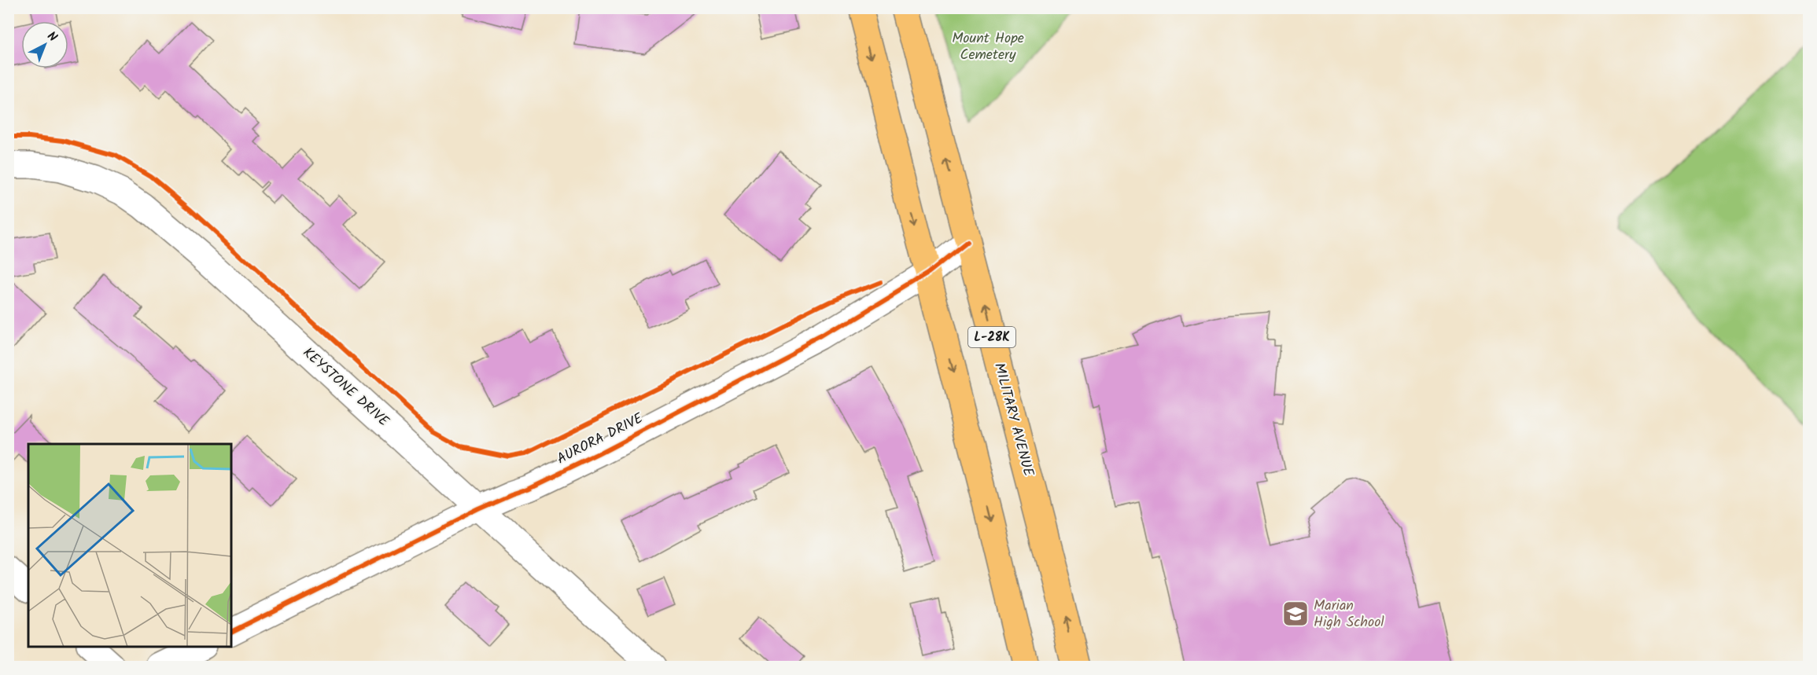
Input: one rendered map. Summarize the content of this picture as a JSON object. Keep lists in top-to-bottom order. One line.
{"streets":{"main road":["L-28K","MILITARY AVENUE"],"street":["KEYSTONE DRIVE","AURORA DRIVE"]},"crossings":[["KEYSTONE DRIVE","AURORA DRIVE"],["MILITARY AVENUE","AURORA DRIVE"]],"parks":["Mount Hope Cemetery"],"places":{"school or university":["Marian High School"]},"north":"top right"}
